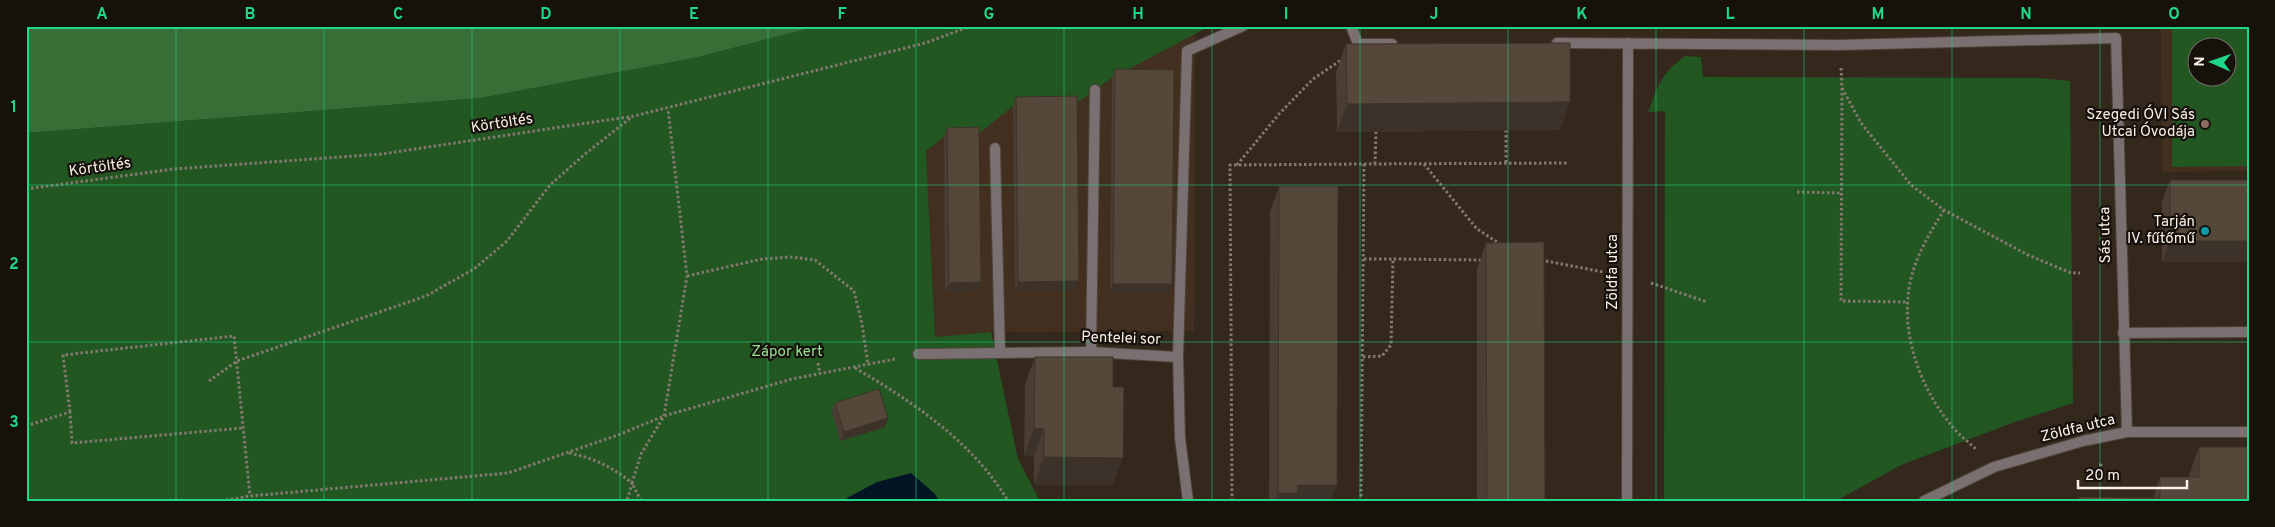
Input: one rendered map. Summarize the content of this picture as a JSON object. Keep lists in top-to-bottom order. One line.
{"streets":{"street":["Sás utca","Zöldfa utca","Pentelei sor"],"path":["Körtöltés"]},"crossings":[["Sás utca","Zöldfa utca"]],"parks":["Zápor kert"],"places":["Szegedi ÓVI Sás Utcai Óvodája","Tarján IV. fűtőmű"],"scale_bar":"20 m","north":"left","grid":{"columns":["A","B","C","D","E","F","G","H","I","J","K","L","M","N","O"],"rows":["1","2","3"]}}
